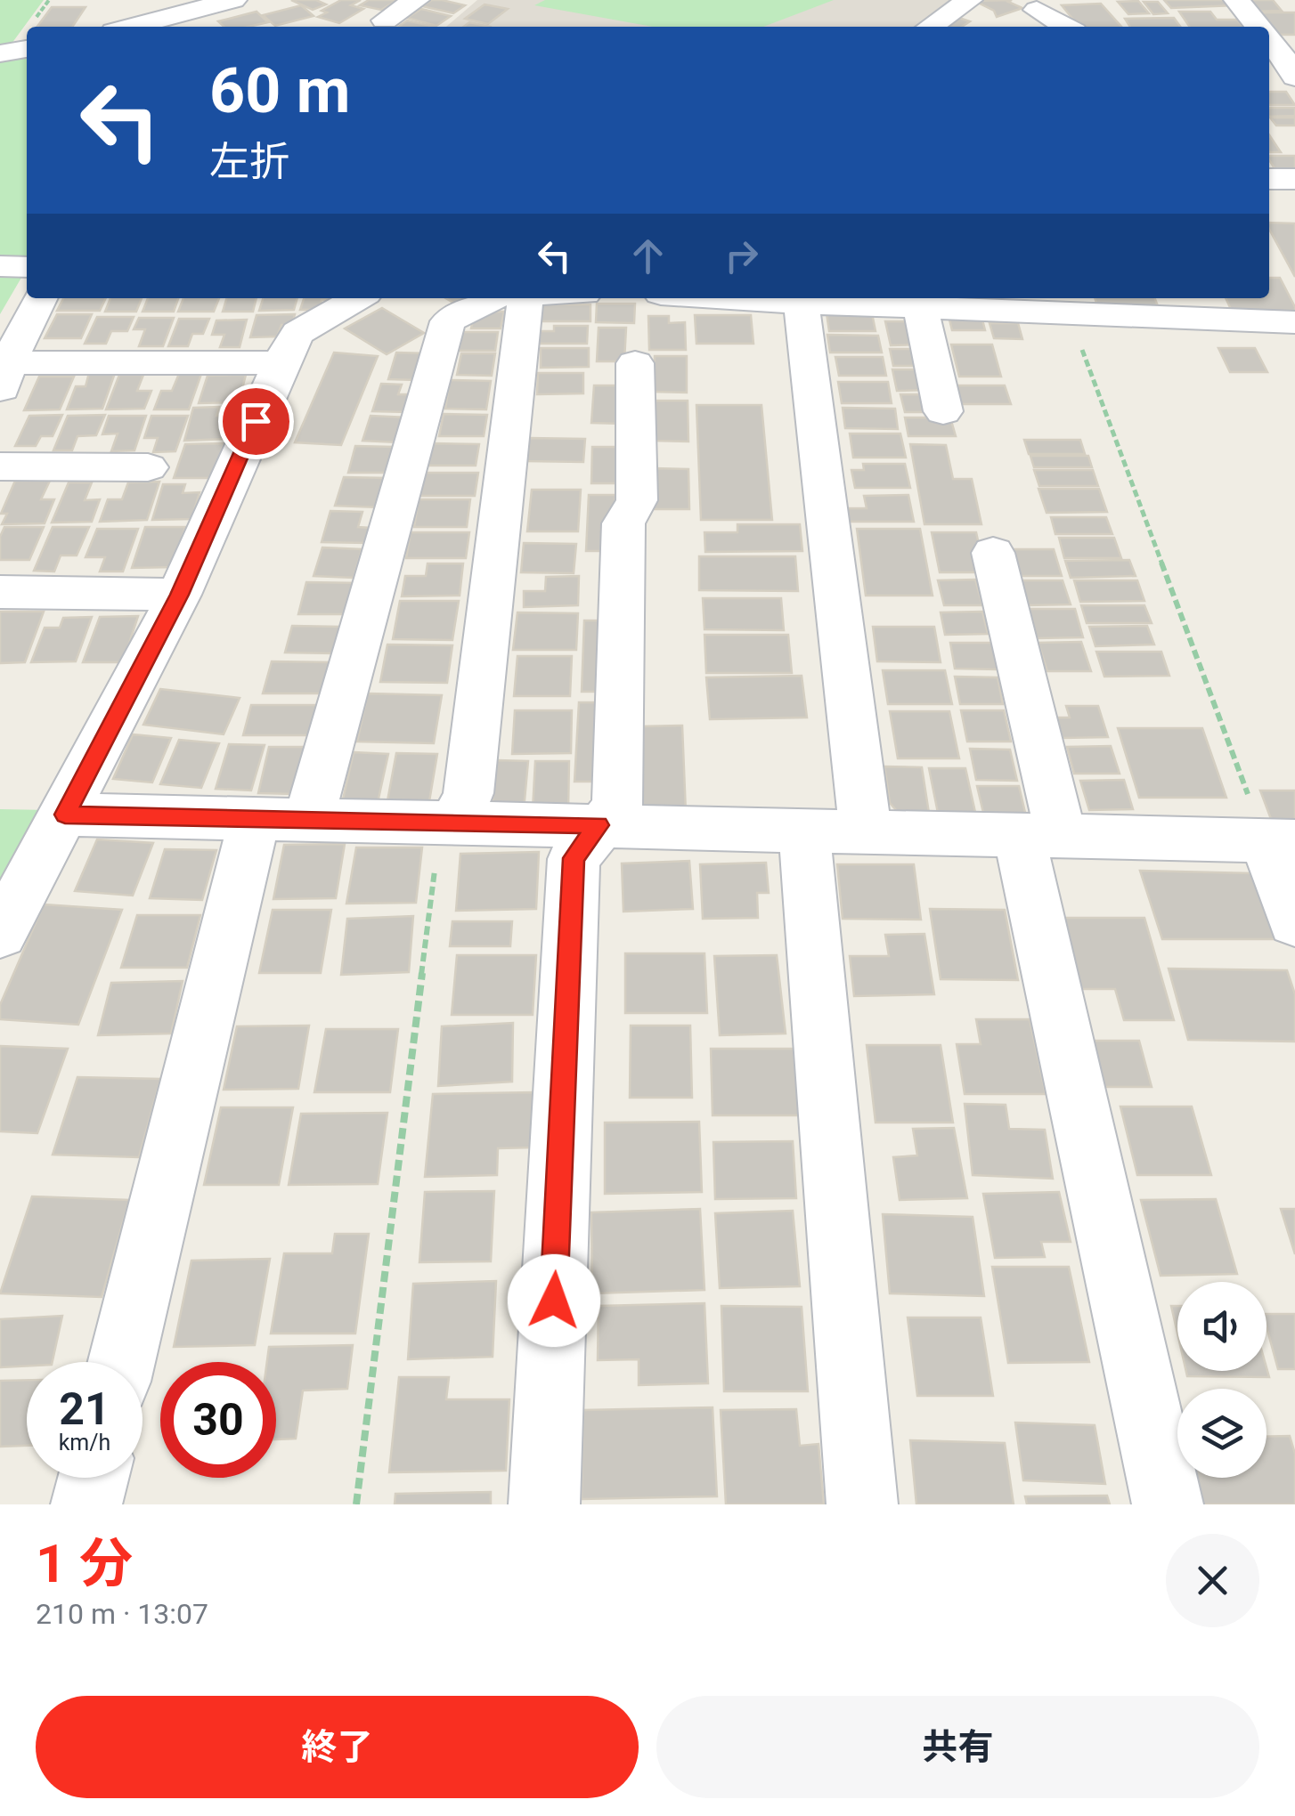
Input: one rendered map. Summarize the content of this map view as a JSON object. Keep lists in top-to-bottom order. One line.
{"page":{"turn":["60 m","左折"],"speed":"21 km/h","limit":"30","heading":["1 分","210 m · 13:07"],"buttons":["終了","共有"]}}
